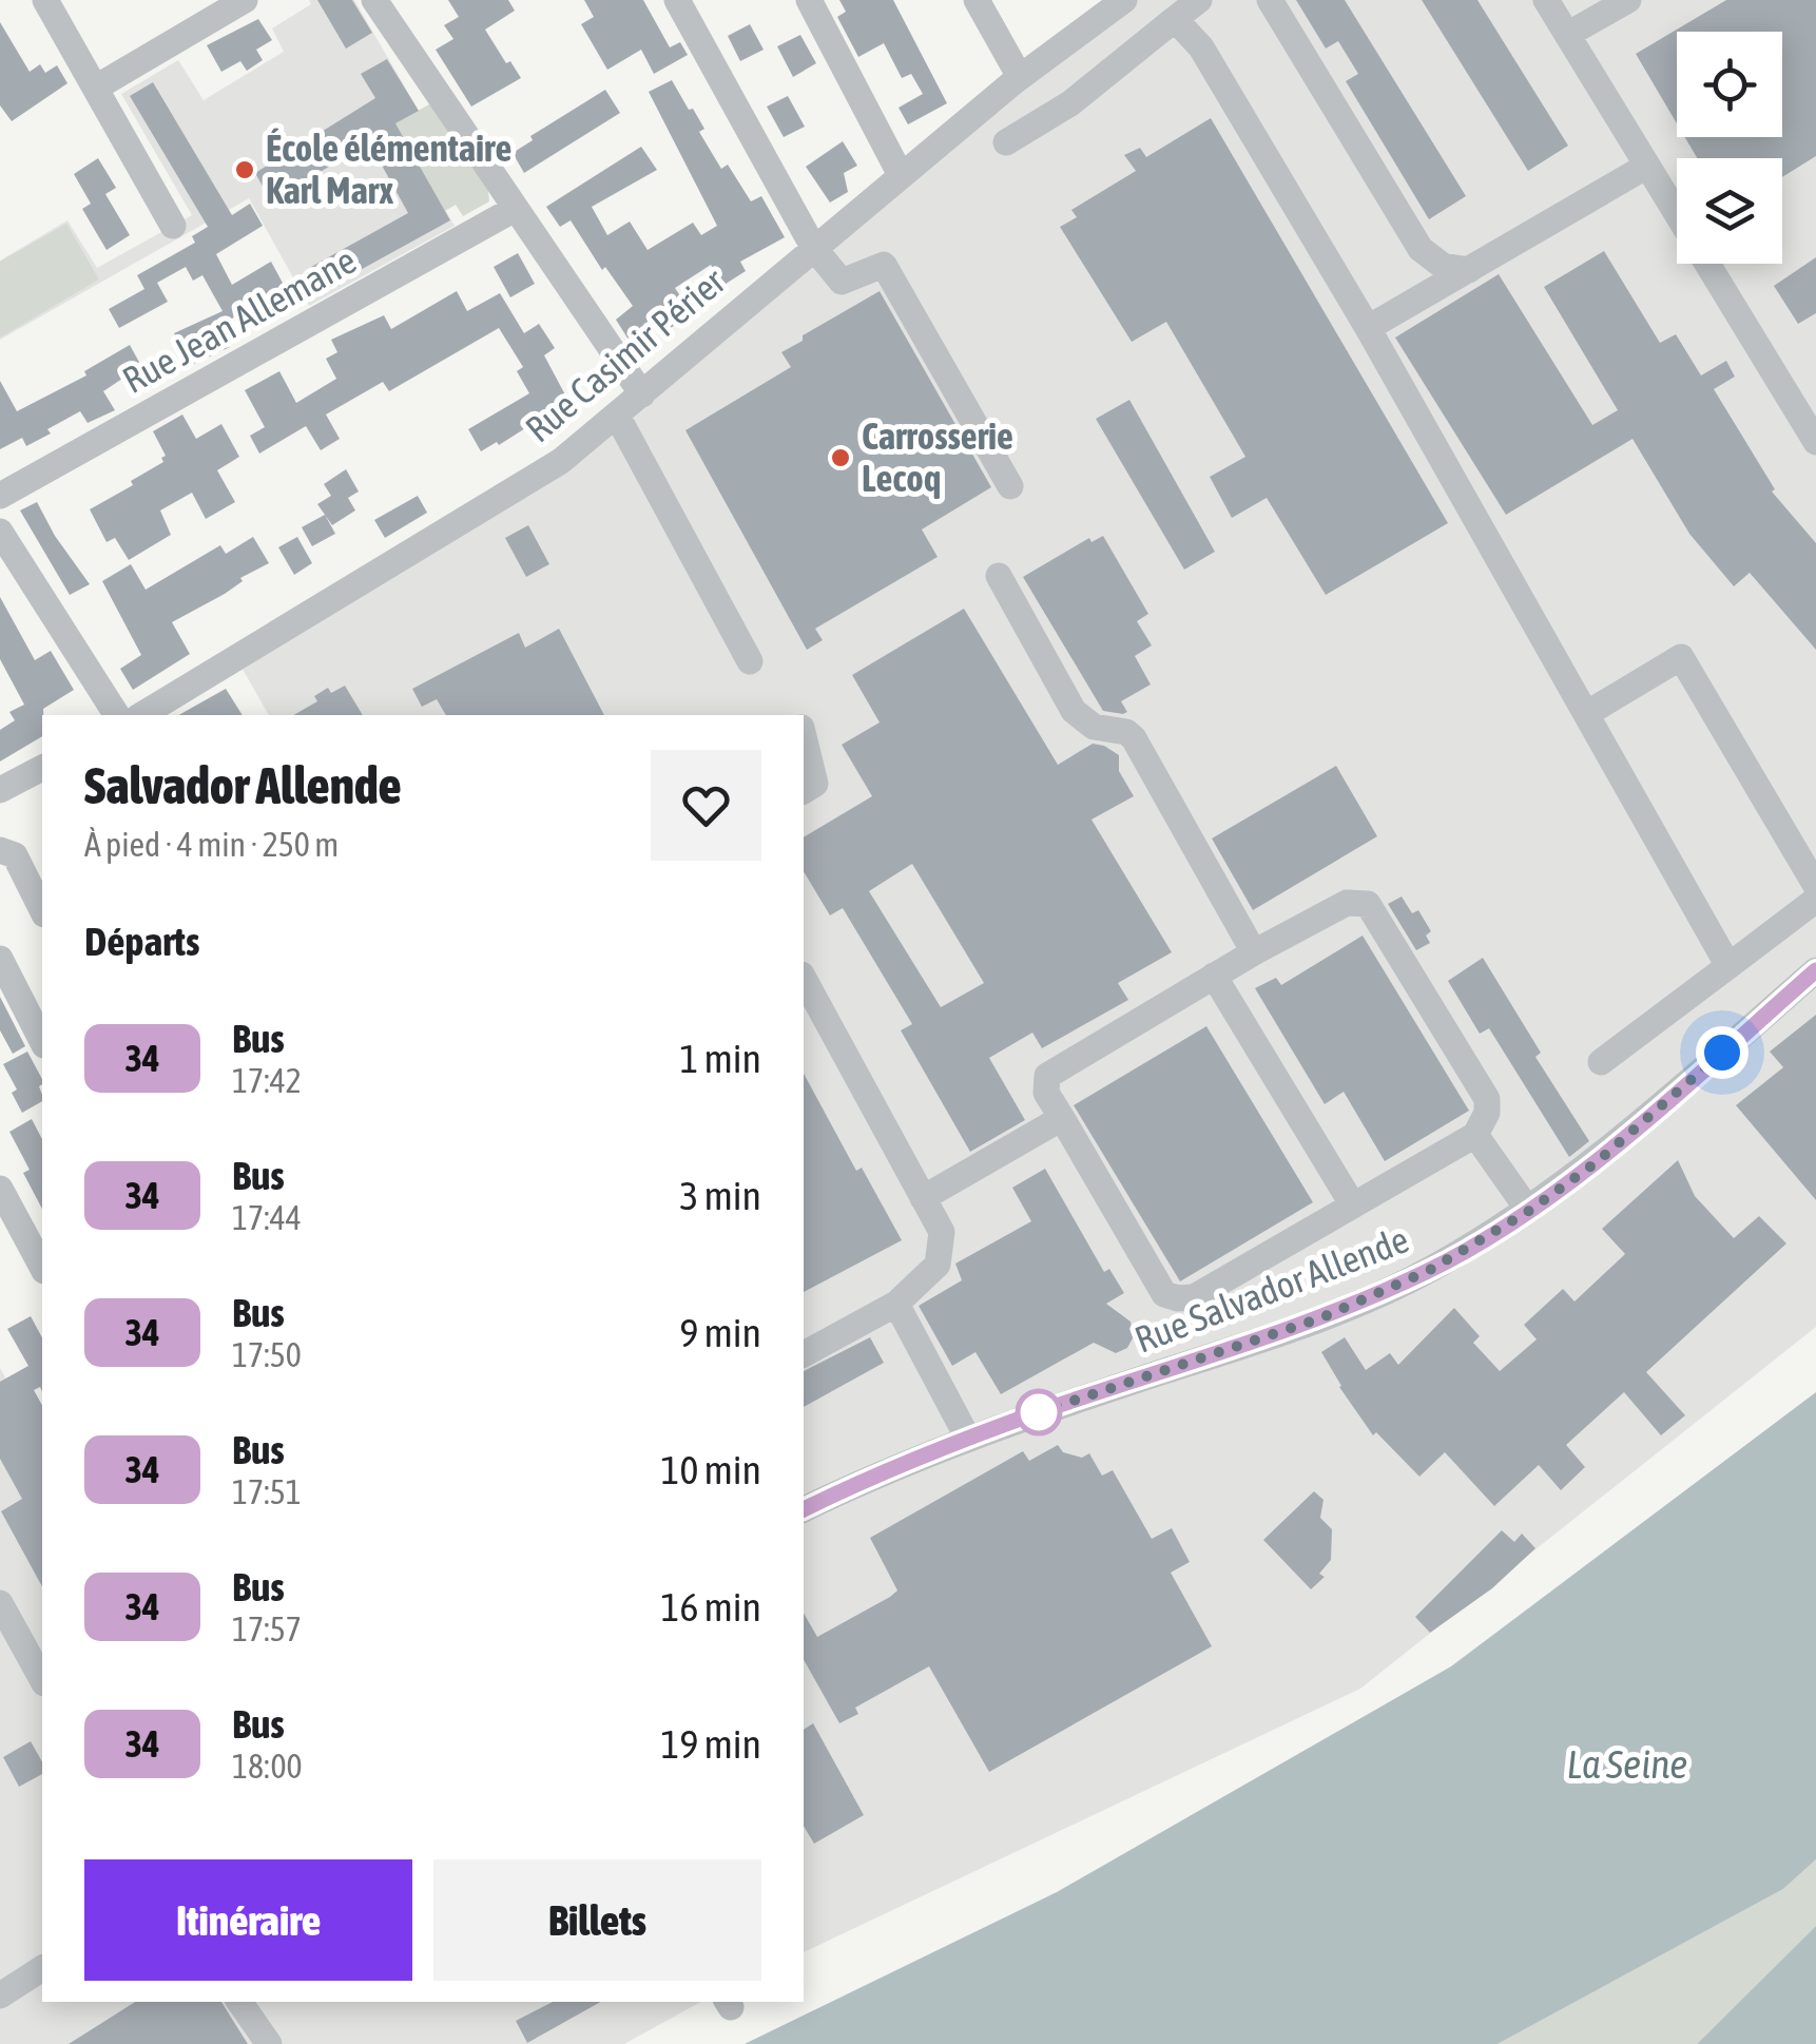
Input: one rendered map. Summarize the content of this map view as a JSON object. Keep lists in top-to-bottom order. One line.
{"streets":{"street":["Rue Jean Allemane","Rue Casimir Périer","Rue Salvador Allende"]},"water":["La Seine"],"places":["École élémentaire Karl Marx","Carrosserie Lecoq"],"lines":["bus line 34"],"page":{"heading":[["Salvador Allende","À pied · 4 min · 250 m"],"Départs"],"list":[{"mark":"34","name":"Bus","note":"17:42","value":"1 min"},{"mark":"34","name":"Bus","note":"17:44","value":"3 min"},{"mark":"34","name":"Bus","note":"17:50","value":"9 min"},{"mark":"34","name":"Bus","note":"17:51","value":"10 min"},{"mark":"34","name":"Bus","note":"17:57","value":"16 min"},{"mark":"34","name":"Bus","note":"18:00","value":"19 min"}],"buttons":["Itinéraire","Billets"]}}
